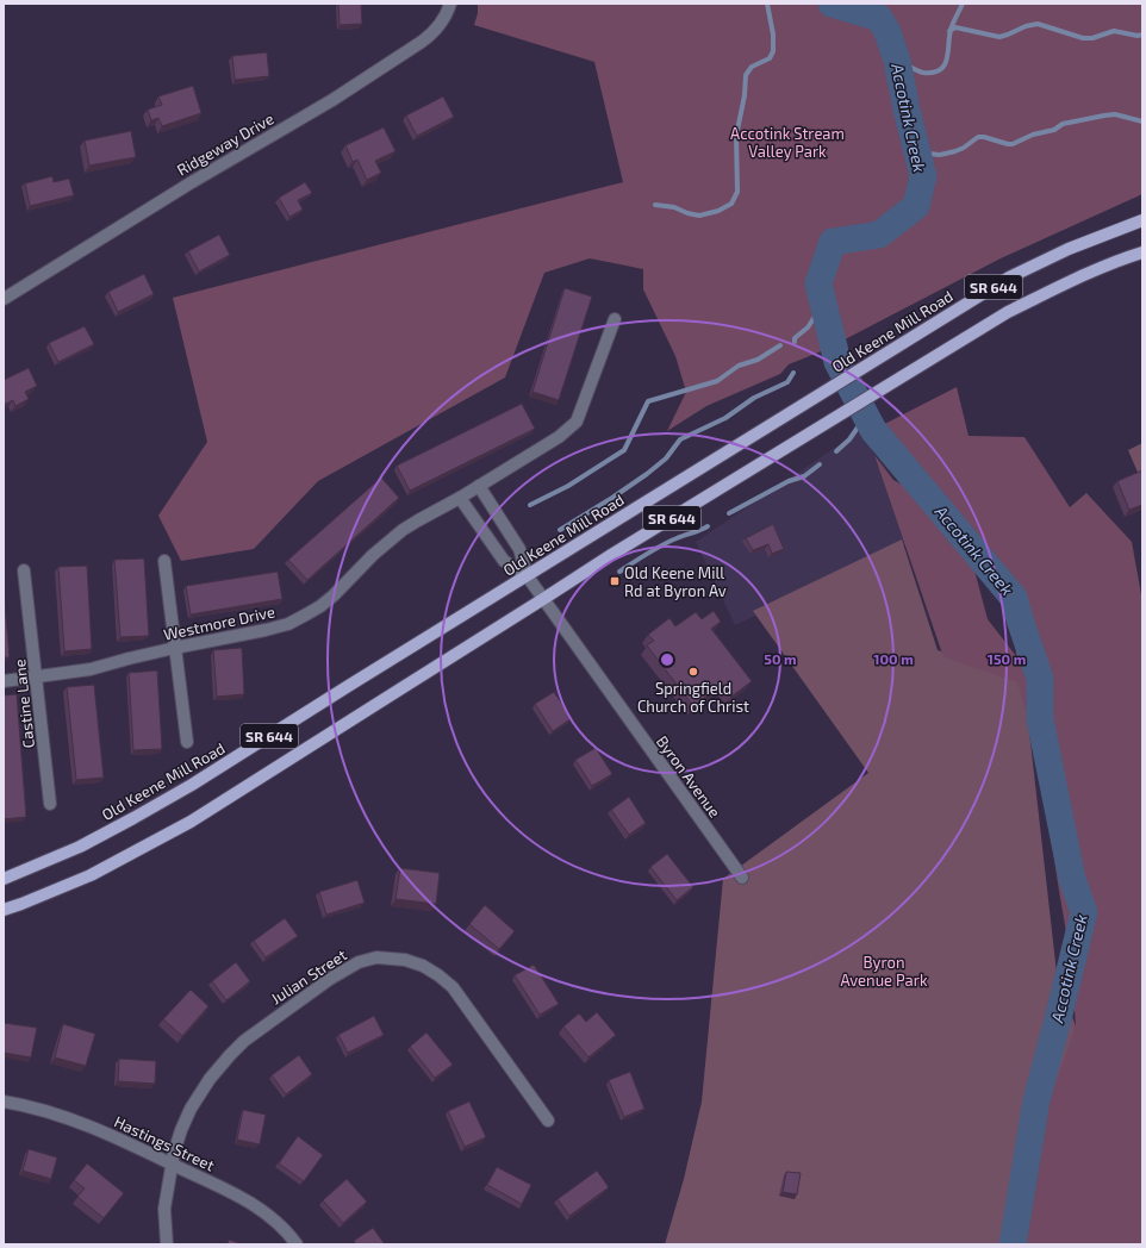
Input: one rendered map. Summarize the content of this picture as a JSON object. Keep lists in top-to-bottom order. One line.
{"streets":{"main road":["SR 644","Old Keene Mill Road"],"street":["Ridgeway Drive","Westmore Drive","Castine Lane","Byron Avenue","Julian Street","Hastings Street"]},"crossings":[["SR 644","Byron Avenue"],["Old Keene Mill Road","Byron Avenue"],["Westmore Drive","Castine Lane"],["Julian Street","Hastings Street"]],"water":["Accotink Creek"],"parks":["Accotink Stream Valley Park","Byron Avenue Park"],"places":{"transit":["Old Keene Mill Rd at Byron Av"],"other":["Springfield Church of Christ"]},"rings":["50 m","100 m","150 m"]}
